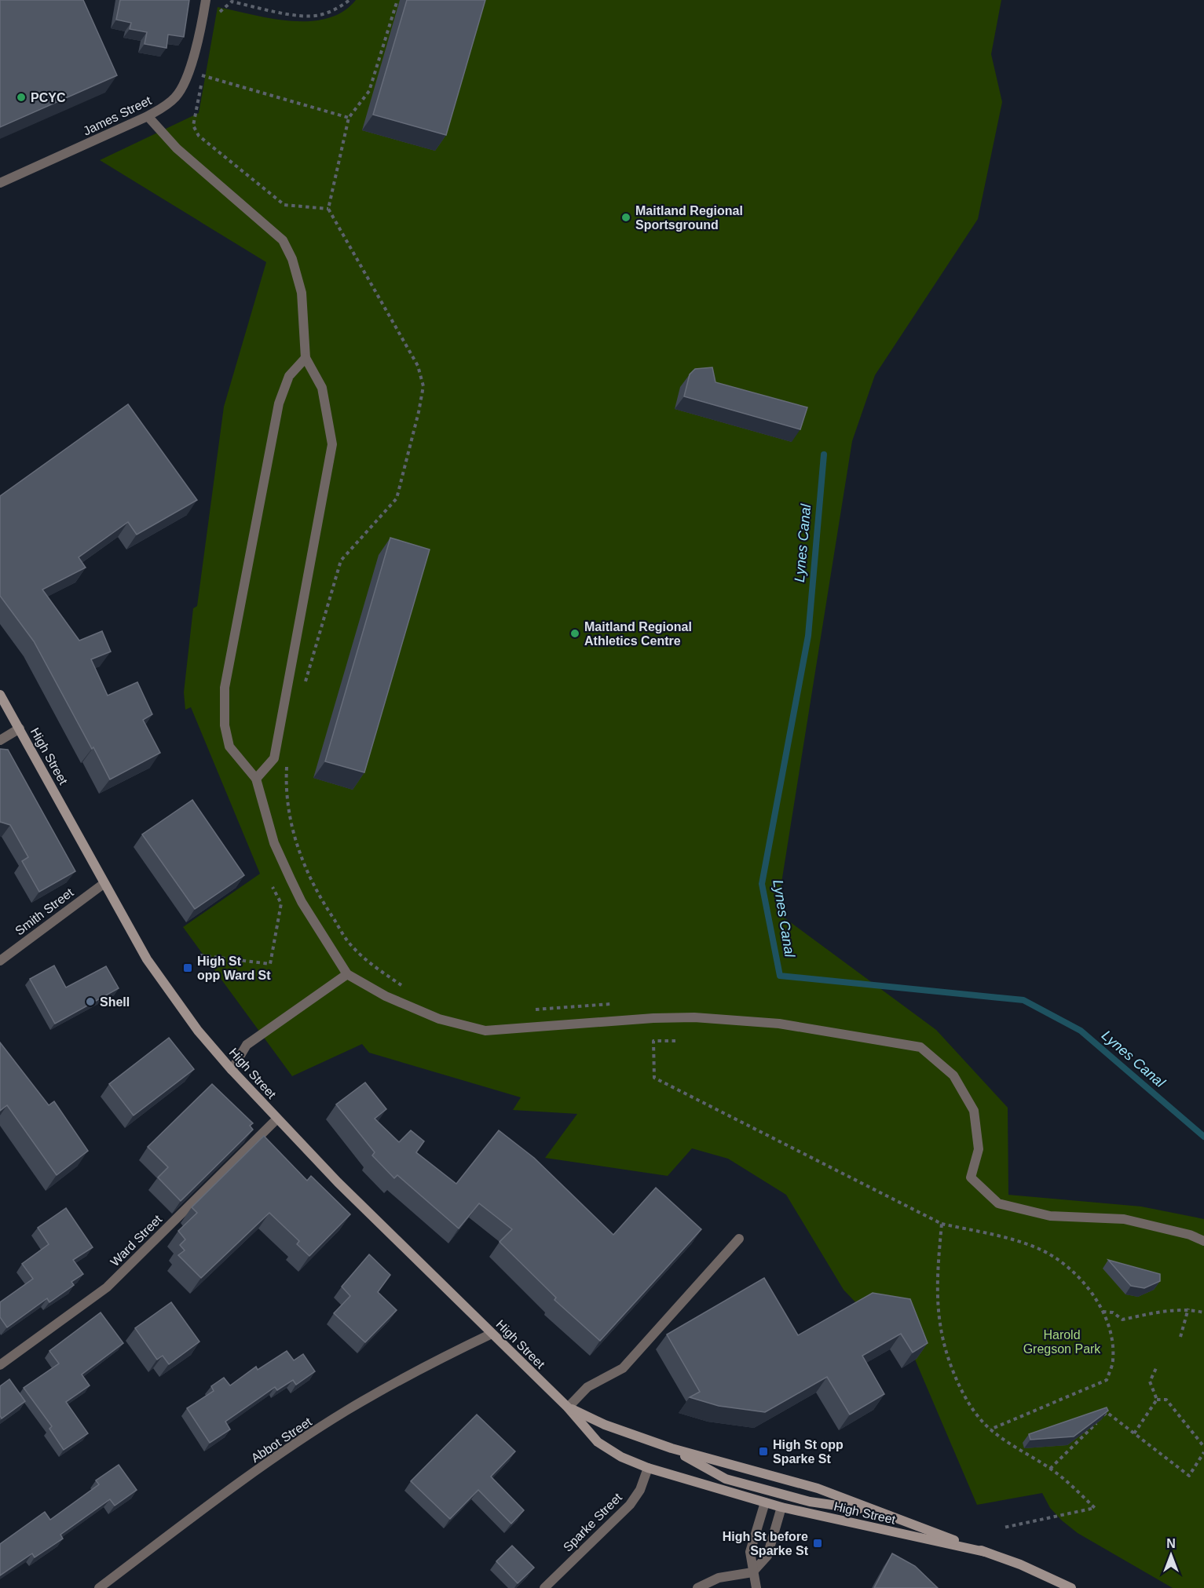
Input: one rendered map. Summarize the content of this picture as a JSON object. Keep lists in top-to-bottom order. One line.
{"streets":{"main road":["High Street"],"street":["James Street","Smith Street","Ward Street","Abbot Street","Sparke Street"]},"crossings":[["High Street","Smith Street"],["High Street","Ward Street"],["High Street","Abbot Street"],["High Street","Sparke Street"]],"water":["Lynes Canal"],"parks":["Harold Gregson Park"],"places":{"other":["PCYC","Maitland Regional Sportsground","Maitland Regional Athletics Centre","Shell"],"transit":["High St opp Ward St","High St opp Sparke St","High St before Sparke St"]},"north":"top"}
